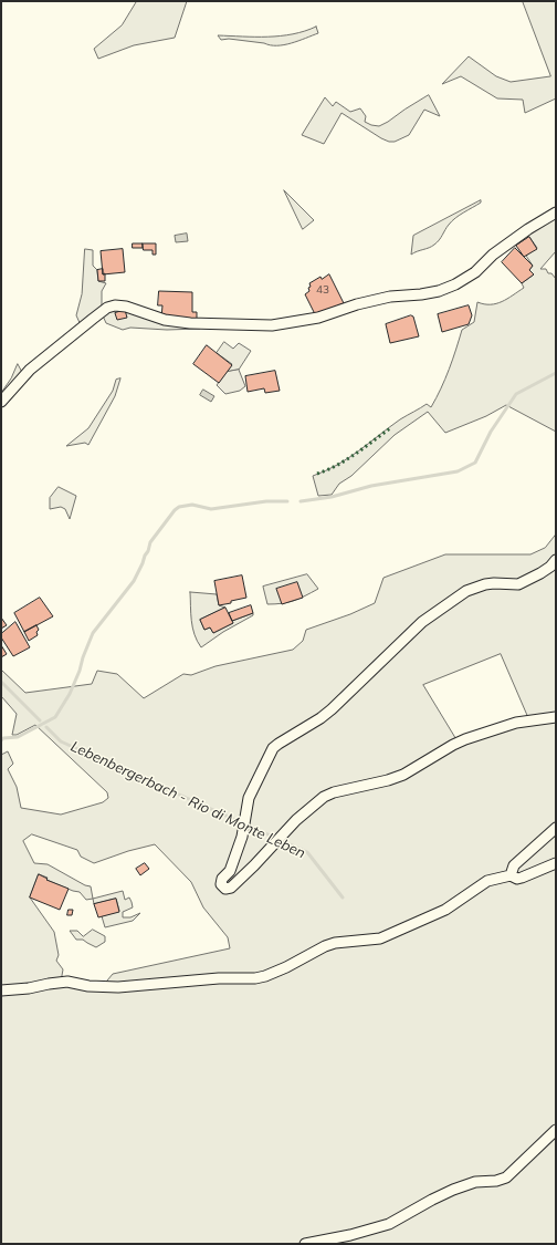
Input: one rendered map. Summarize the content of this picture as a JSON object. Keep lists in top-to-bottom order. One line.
{"water":["Lebenbergerbach - Rio di Monte Leben"],"house_numbers":["43"]}
